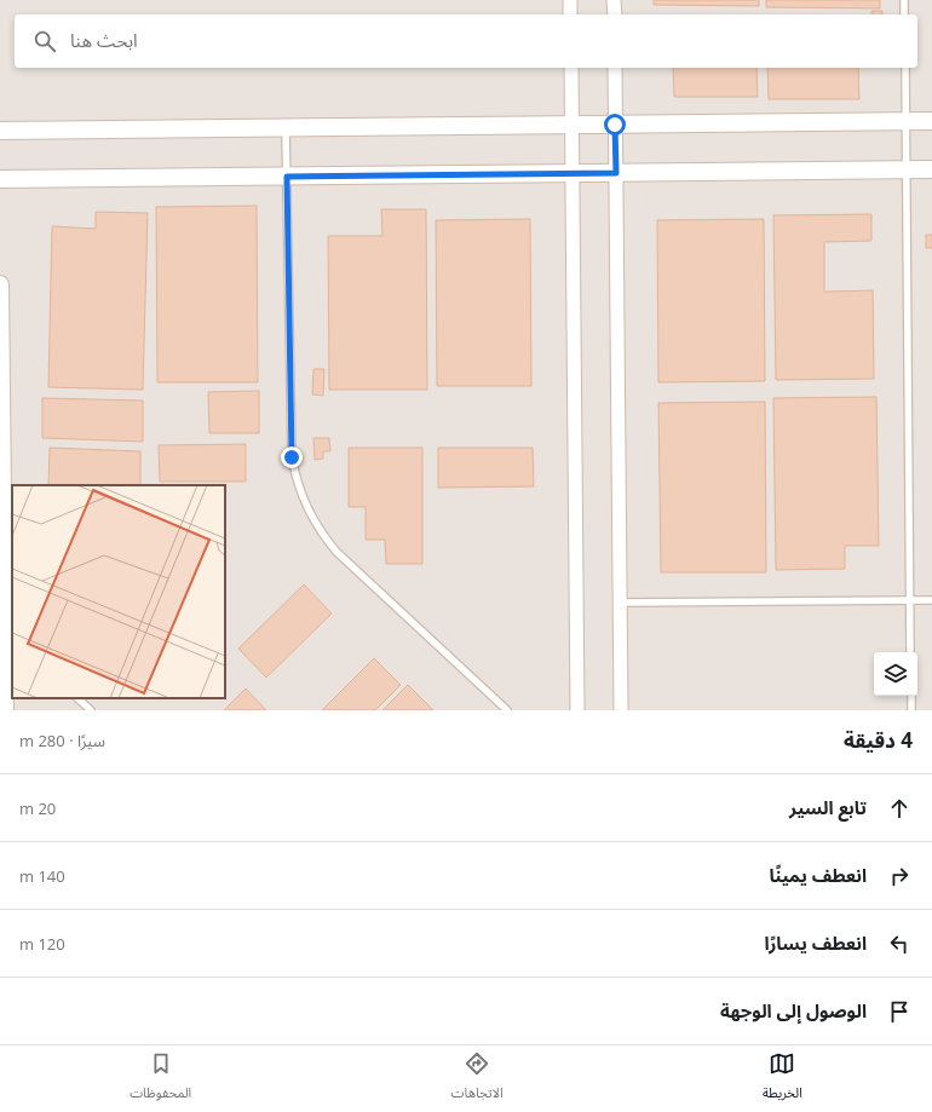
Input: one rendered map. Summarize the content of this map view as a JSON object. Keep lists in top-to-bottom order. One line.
{"page":{"search":"ابحث هنا","heading":["4 دقيقة","سيرًا · 280 m"],"list":[["تابع السير","20 m"],["انعطف يمينًا","140 m"],["انعطف يسارًا","120 m"],"الوصول إلى الوجهة"],"nav":["الخريطة","الاتجاهات","المحفوظات"]}}
